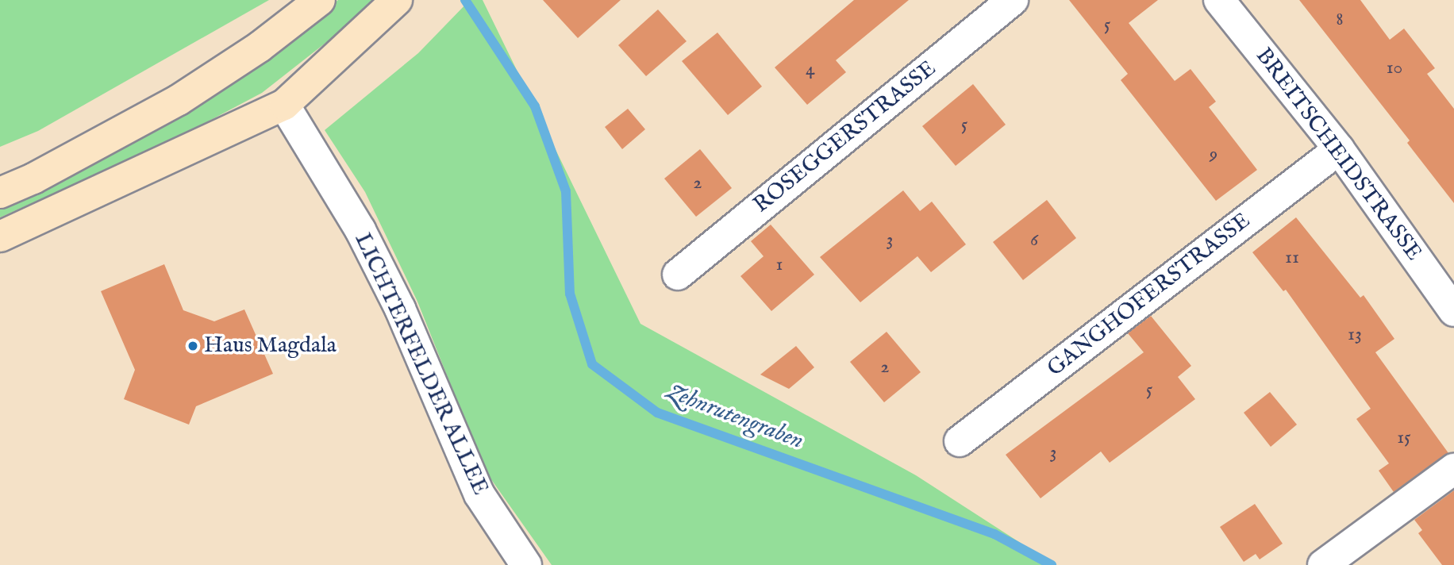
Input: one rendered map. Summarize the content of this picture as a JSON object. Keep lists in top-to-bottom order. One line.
{"streets":{"street":["ROSEGGERSTRASSE","BREITSCHEIDSTRASSE","GANGHOFERSTRASSE","LICHTERFELDER ALLEE"]},"crossings":[["BREITSCHEIDSTRASSE","GANGHOFERSTRASSE"]],"water":["Zehnrutengraben"],"places":["Haus Magdala"],"house_numbers":["8","5","10","4","5","9","2","3","6","11","1","13","2","5","15","3"]}
